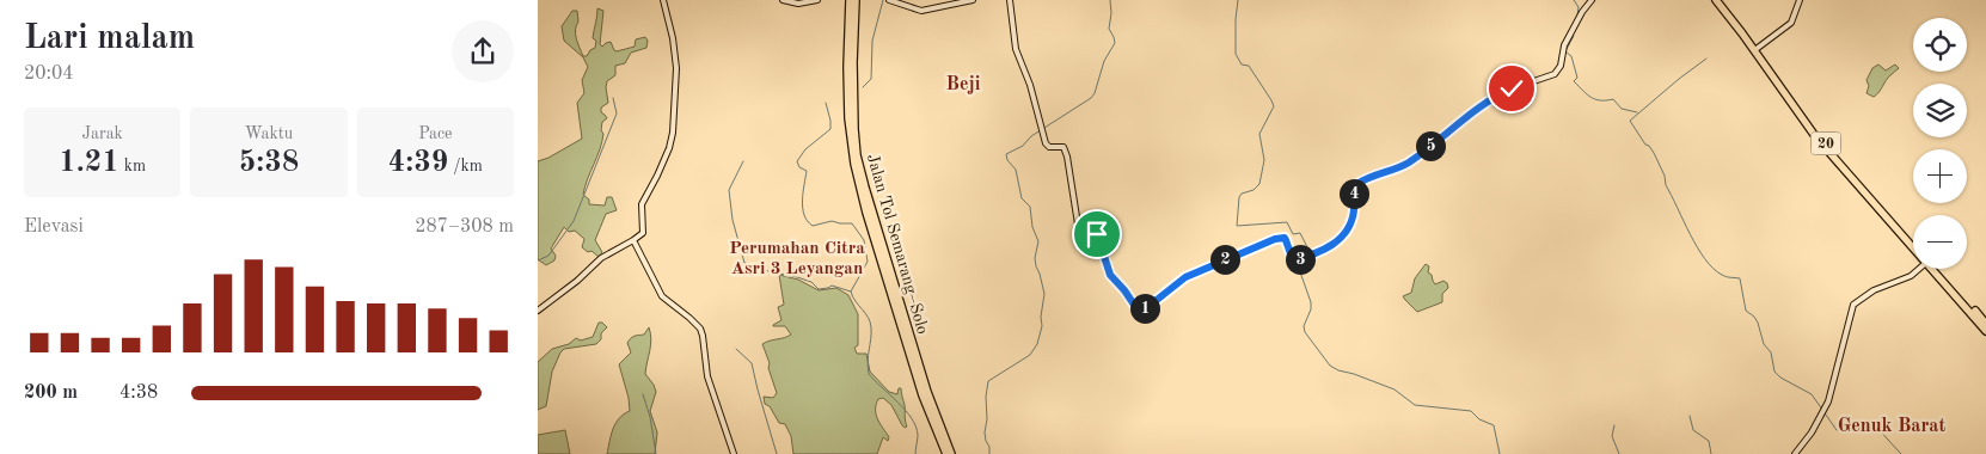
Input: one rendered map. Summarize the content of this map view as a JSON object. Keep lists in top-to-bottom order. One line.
{"streets":{"highway":["20","Jalan Tol Semarang–Solo"]},"districts":["Beji","Perumahan Citra Asri 3 Leyangan","Genuk Barat"],"page":{"heading":["Lari malam","20:04"],"map_buttons":["+","−"],"stats":[["Jarak","1.21 km"],["Waktu","5:38"],["Pace","4:39 /km"]],"pins":["5","4","2","3","1"],"chart":["Elevasi","287–308 m"],"list":[{"name":"200 m","note":"4:38"}]}}
